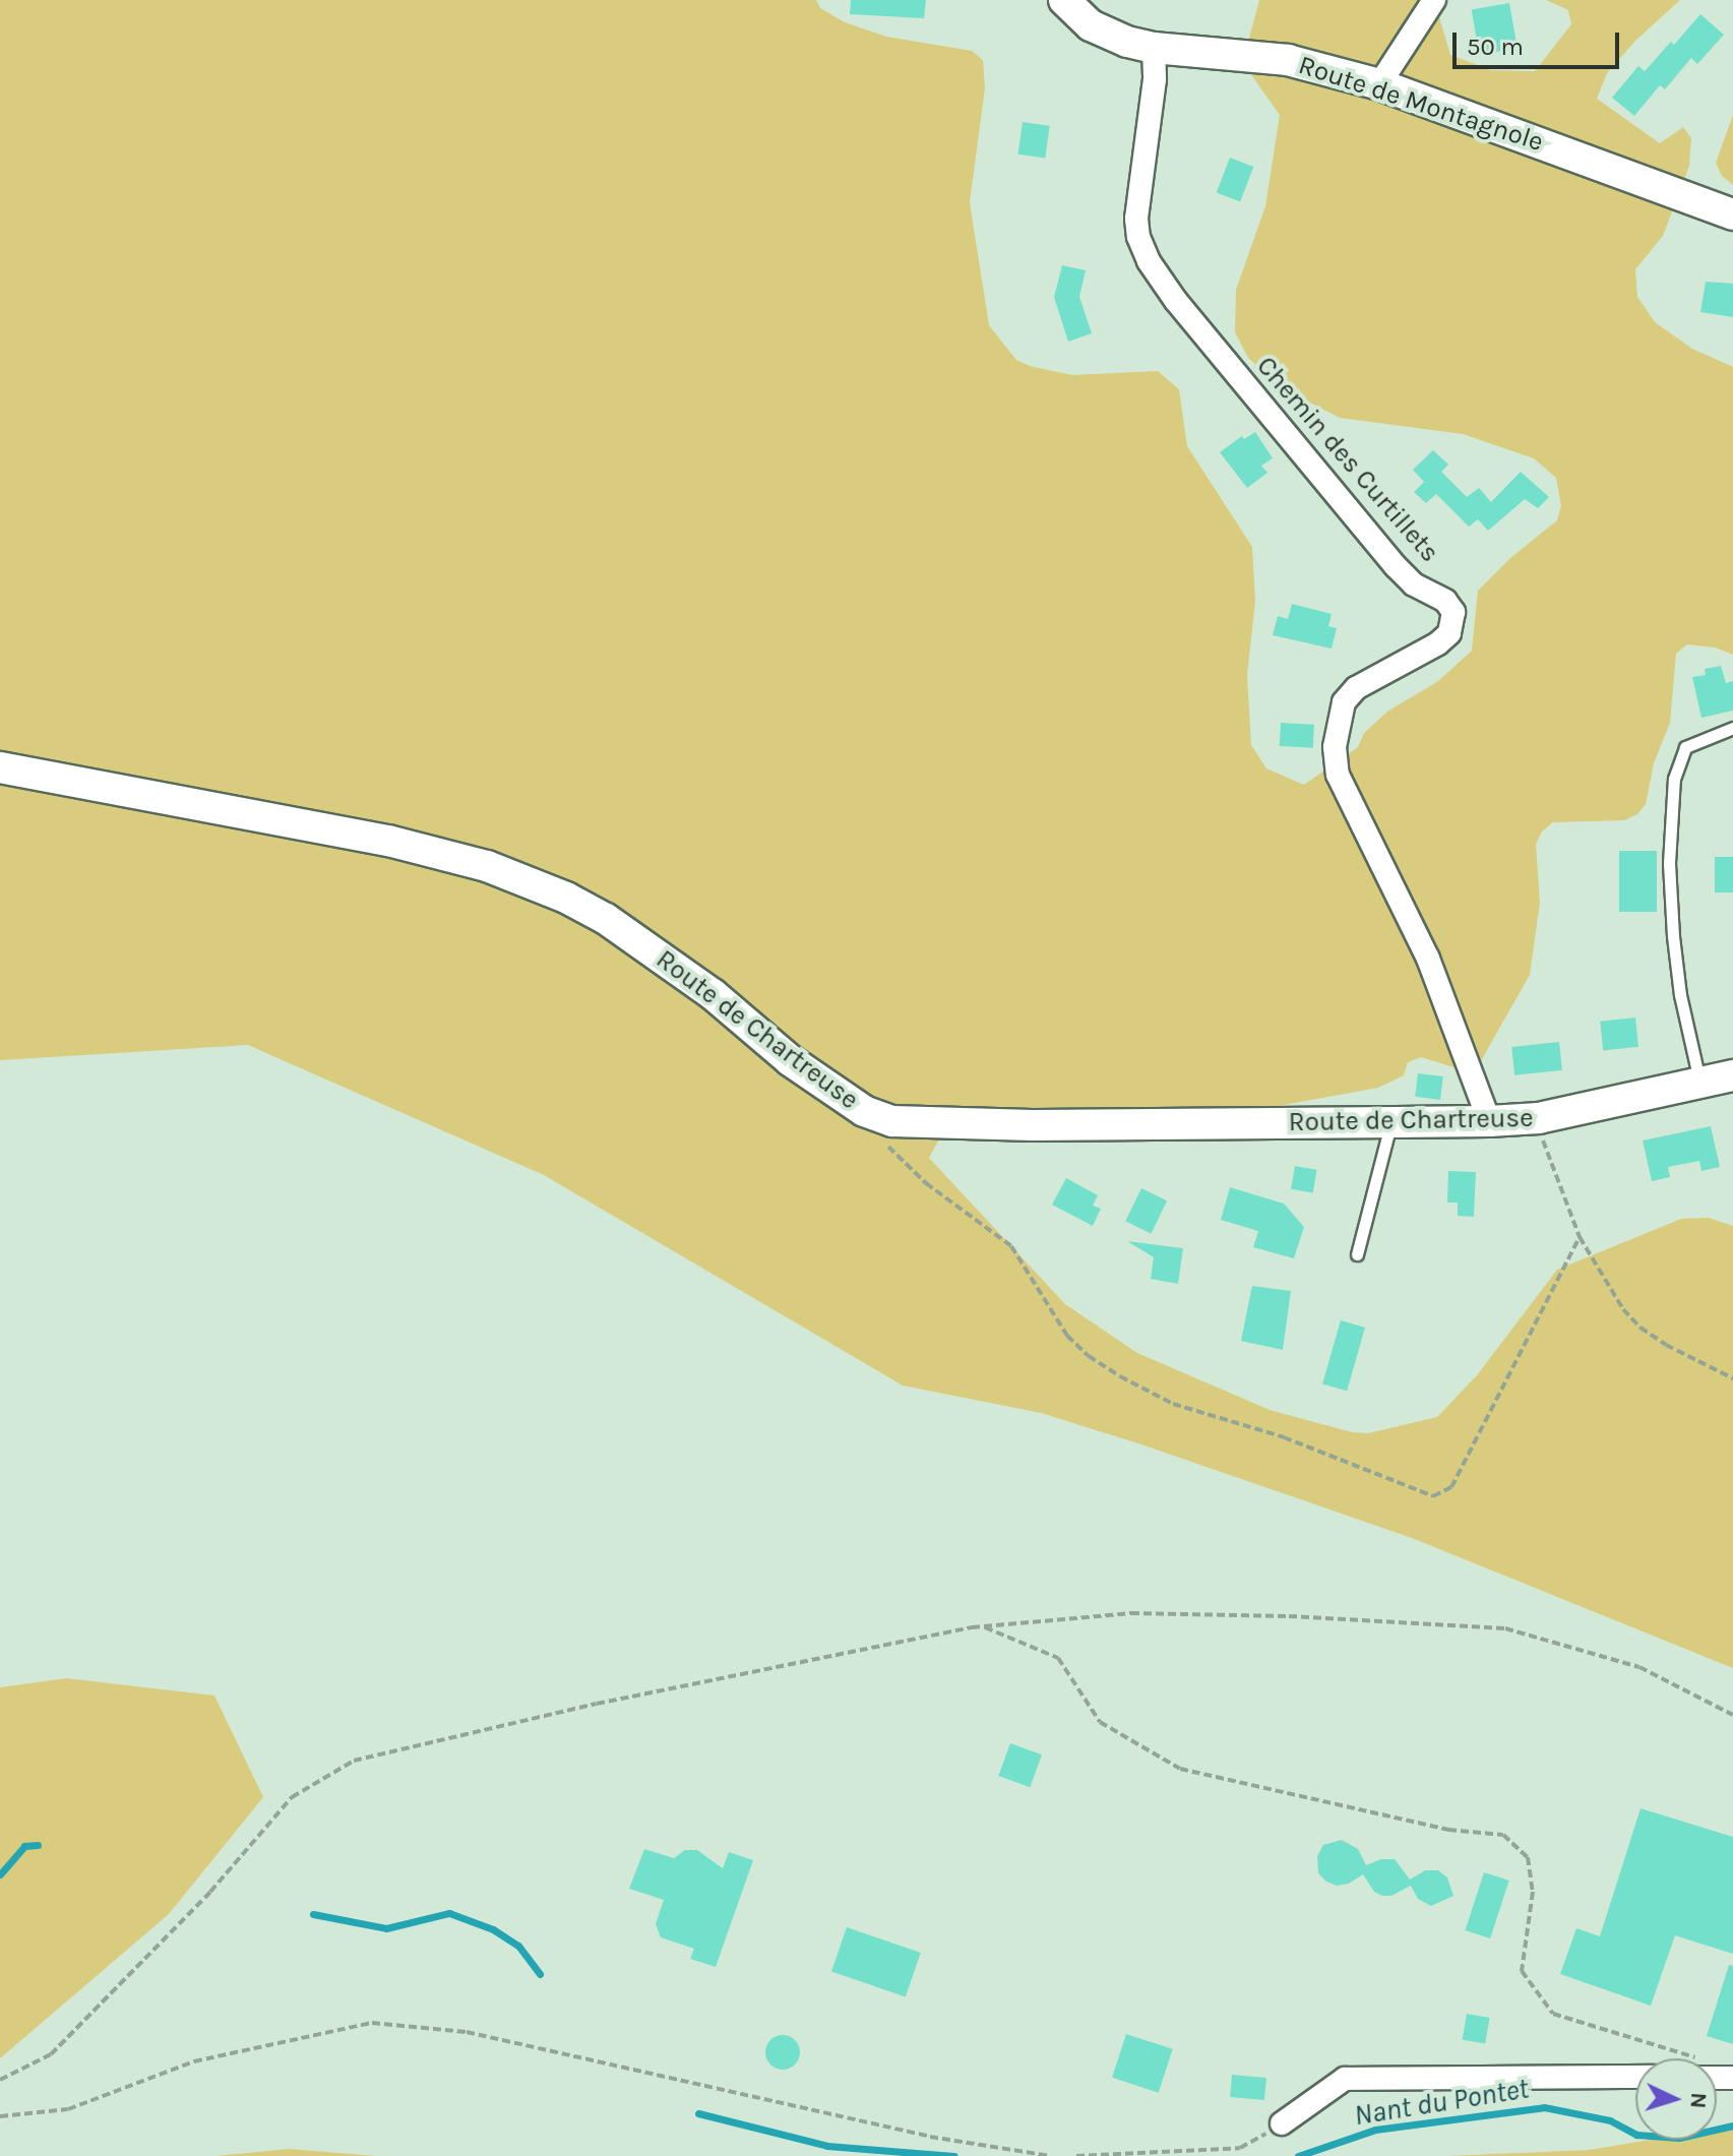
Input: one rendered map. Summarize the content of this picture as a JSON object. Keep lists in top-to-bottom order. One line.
{"streets":{"main road":["Route de Montagnole","Route de Chartreuse"],"street":["Chemin des Curtillets"]},"crossings":[["Route de Montagnole","Chemin des Curtillets"],["Chemin des Curtillets","Route de Chartreuse"]],"water":["Nant du Pontet"],"scale_bar":"50 m","north":"right"}
